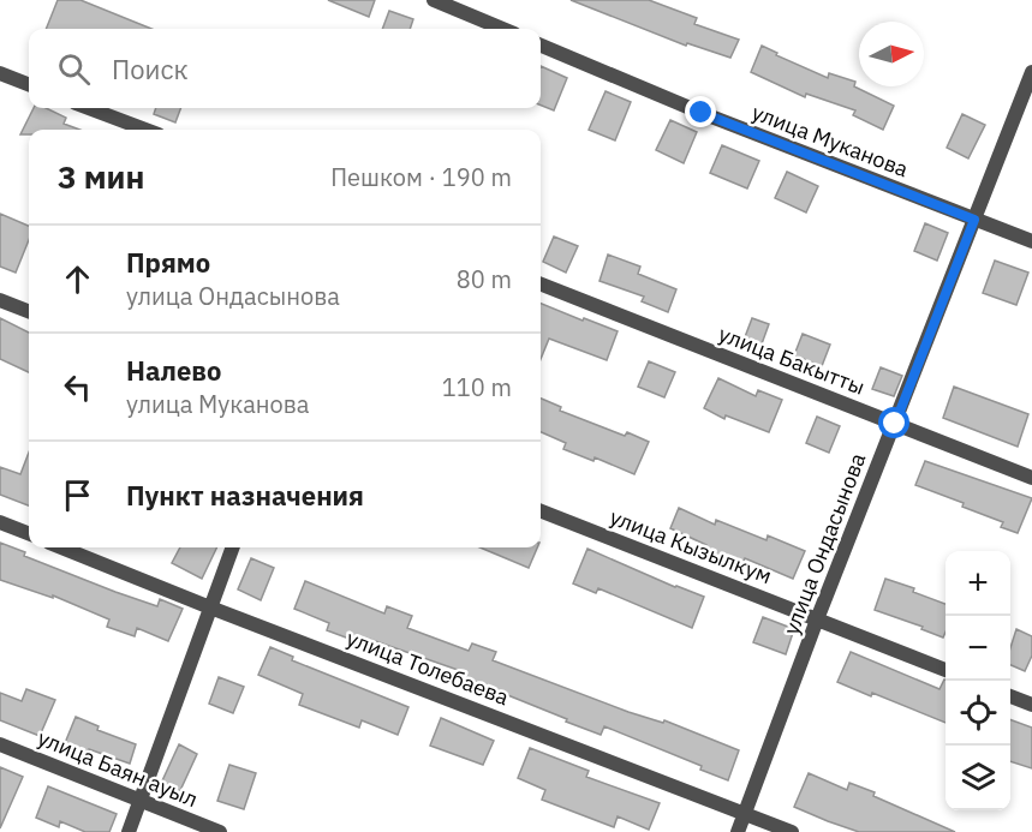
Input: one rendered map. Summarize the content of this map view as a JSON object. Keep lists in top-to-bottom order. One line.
{"streets":{"street":["улица Муканова","улица Бакытты","улица Ондасынова","улица Кызылкум","улица Толебаева","улица Баян ауыл"]},"crossings":[["улица Муканова","улица Ондасынова"],["улица Бакытты","улица Ондасынова"],["улица Ондасынова","улица Кызылкум"],["улица Ондасынова","улица Толебаева"]],"north":"right","page":{"search":"Поиск","heading":["3 мин","Пешком · 190 m"],"list":[["Прямо","улица Ондасынова","80 m"],["Налево","улица Муканова","110 m"],"Пункт назначения"],"map_buttons":["+","−"]}}
